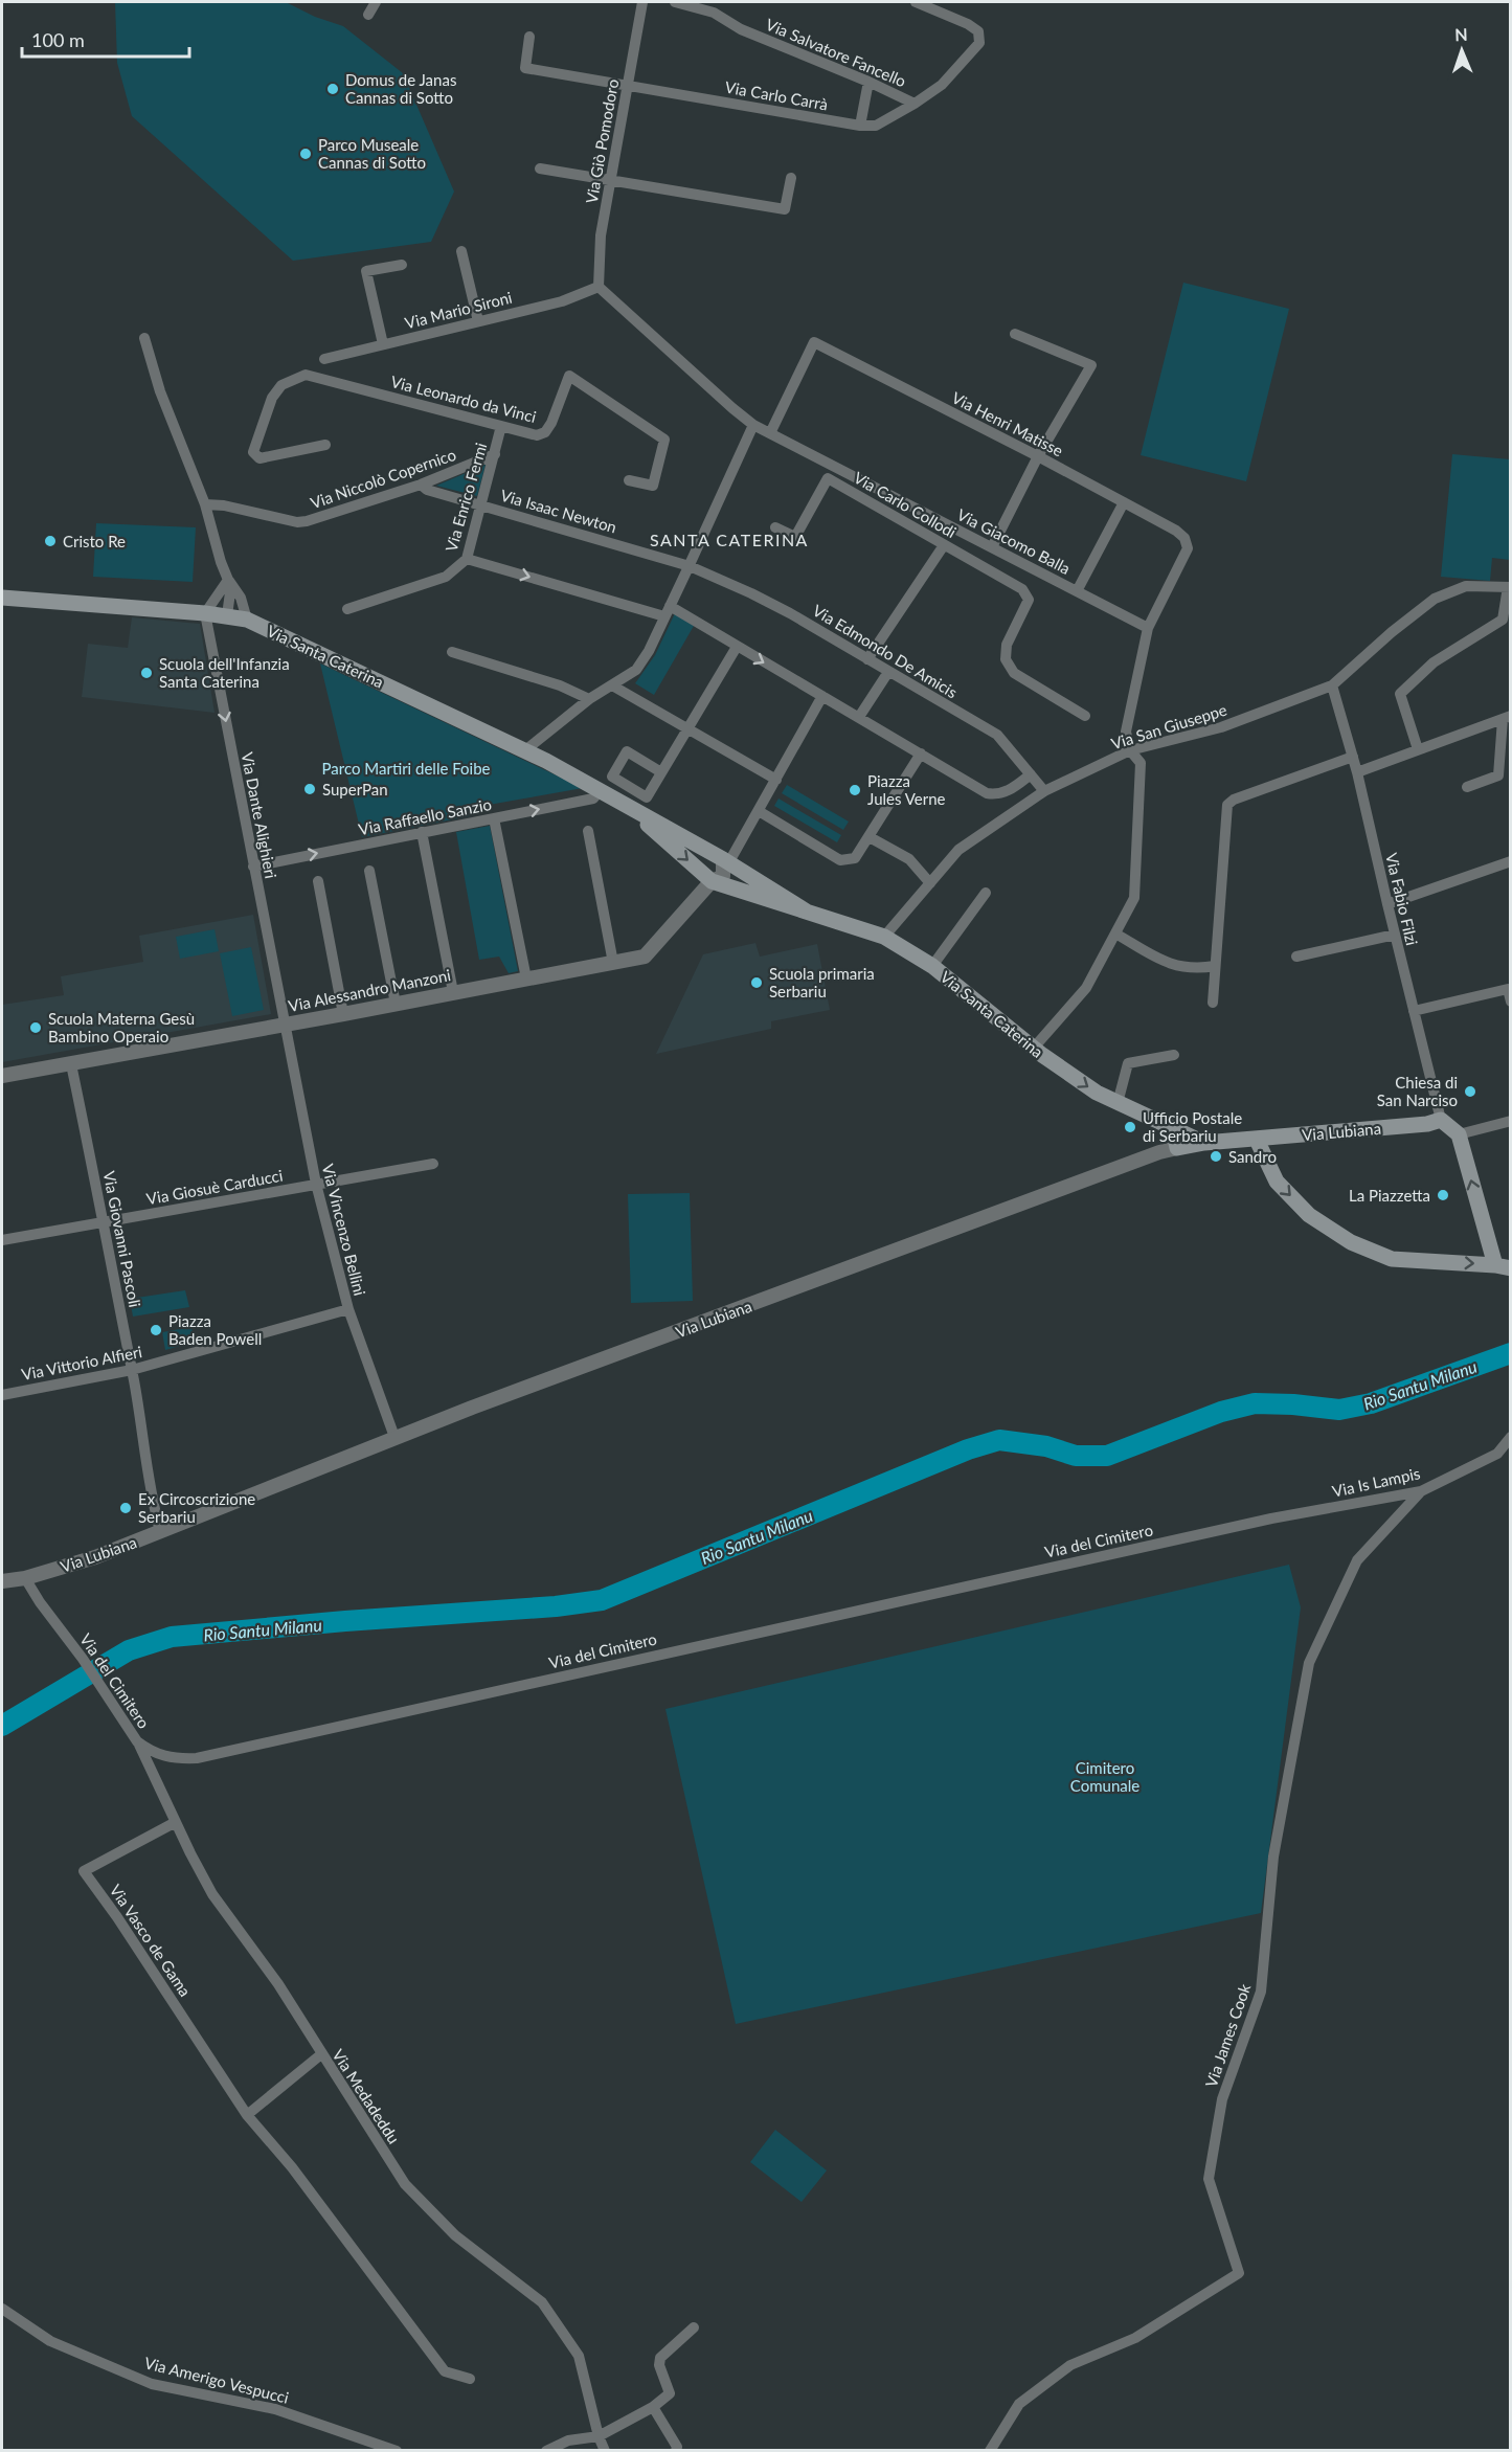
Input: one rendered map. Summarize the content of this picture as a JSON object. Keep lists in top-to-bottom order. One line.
{"streets":{"main road":["Via Santa Caterina","Via Lubiana"],"street":["Via Salvatore Fancello","Via Carlo Carrà","Via Giò Pomodoro","Via Mario Sironi","Via Leonardo da Vinci","Via Henri Matisse","Via Niccolò Copernico","Via Enrico Fermi","Via Carlo Collodi","Via Isaac Newton","Via Giacomo Balla","Via Edmondo De Amicis","Via San Giuseppe","Via Dante Alighieri","Via Raffaello Sanzio","Via Fabio Filzi","Via Alessandro Manzoni","Via Giosuè Carducci","Via Vincenzo Bellini","Via Giovanni Pascoli","Via Vittorio Alfieri","Via Is Lampis","Via del Cimitero","Via Vasco de Gama","Via James Cook","Via Medadeddu","Via Amerigo Vespucci"]},"crossings":[["Via Salvatore Fancello","Via Carlo Carrà"],["Via Carlo Carrà","Via Giò Pomodoro"],["Via Giò Pomodoro","Via Mario Sironi"],["Via Giò Pomodoro","Via Giacomo Balla"],["Via Mario Sironi","Via Giacomo Balla"],["Via Leonardo da Vinci","Via Enrico Fermi"],["Via Henri Matisse","Via Giacomo Balla"],["Via Niccolò Copernico","Via Enrico Fermi"],["Via Niccolò Copernico","Via Isaac Newton"],["Via Enrico Fermi","Via Isaac Newton"],["Via Isaac Newton","Via Edmondo De Amicis"],["Via Edmondo De Amicis","Via San Giuseppe"],["Via Santa Caterina","Via San Giuseppe"],["Via Santa Caterina","Via Dante Alighieri"],["Via Santa Caterina","Via Raffaello Sanzio"],["Via Santa Caterina","Via Alessandro Manzoni"],["Via Santa Caterina","Via Lubiana"],["Via San Giuseppe","Via Fabio Filzi"],["Via Dante Alighieri","Via Raffaello Sanzio"],["Via Dante Alighieri","Via Alessandro Manzoni"],["Via Dante Alighieri","Via Vincenzo Bellini"],["Via Fabio Filzi","Via Lubiana"],["Via Alessandro Manzoni","Via Vincenzo Bellini"],["Via Alessandro Manzoni","Via Giovanni Pascoli"],["Via Lubiana","Via Vincenzo Bellini"],["Via Lubiana","Via Giovanni Pascoli"],["Via Lubiana","Via del Cimitero"],["Via Giosuè Carducci","Via Vincenzo Bellini"],["Via Giosuè Carducci","Via Giovanni Pascoli"],["Via Vincenzo Bellini","Via Vittorio Alfieri"],["Via Giovanni Pascoli","Via Vittorio Alfieri"],["Via Is Lampis","Via del Cimitero"],["Via Is Lampis","Via James Cook"],["Via del Cimitero","Via Medadeddu"],["Via Vasco de Gama","Via Medadeddu"]],"one_way":["Via Dante Alighieri","Via Raffaello Sanzio"],"districts":["SANTA CATERINA"],"water":["Rio Santu Milanu"],"parks":["Parco Martiri delle Foibe","Cimitero Comunale"],"places":["Domus de Janas Cannas di Sotto","Parco Museale Cannas di Sotto","Cristo Re","Scuola dell'Infanzia Santa Caterina","SuperPan","Piazza Jules Verne","Scuola primaria Serbariu","Scuola Materna Gesù Bambino Operaio","Chiesa di San Narciso","Ufficio Postale di Serbariu","Sandro","La Piazzetta","Piazza Baden Powell","Ex Circoscrizione Serbariu"],"scale_bar":"100 m","north":"top"}
